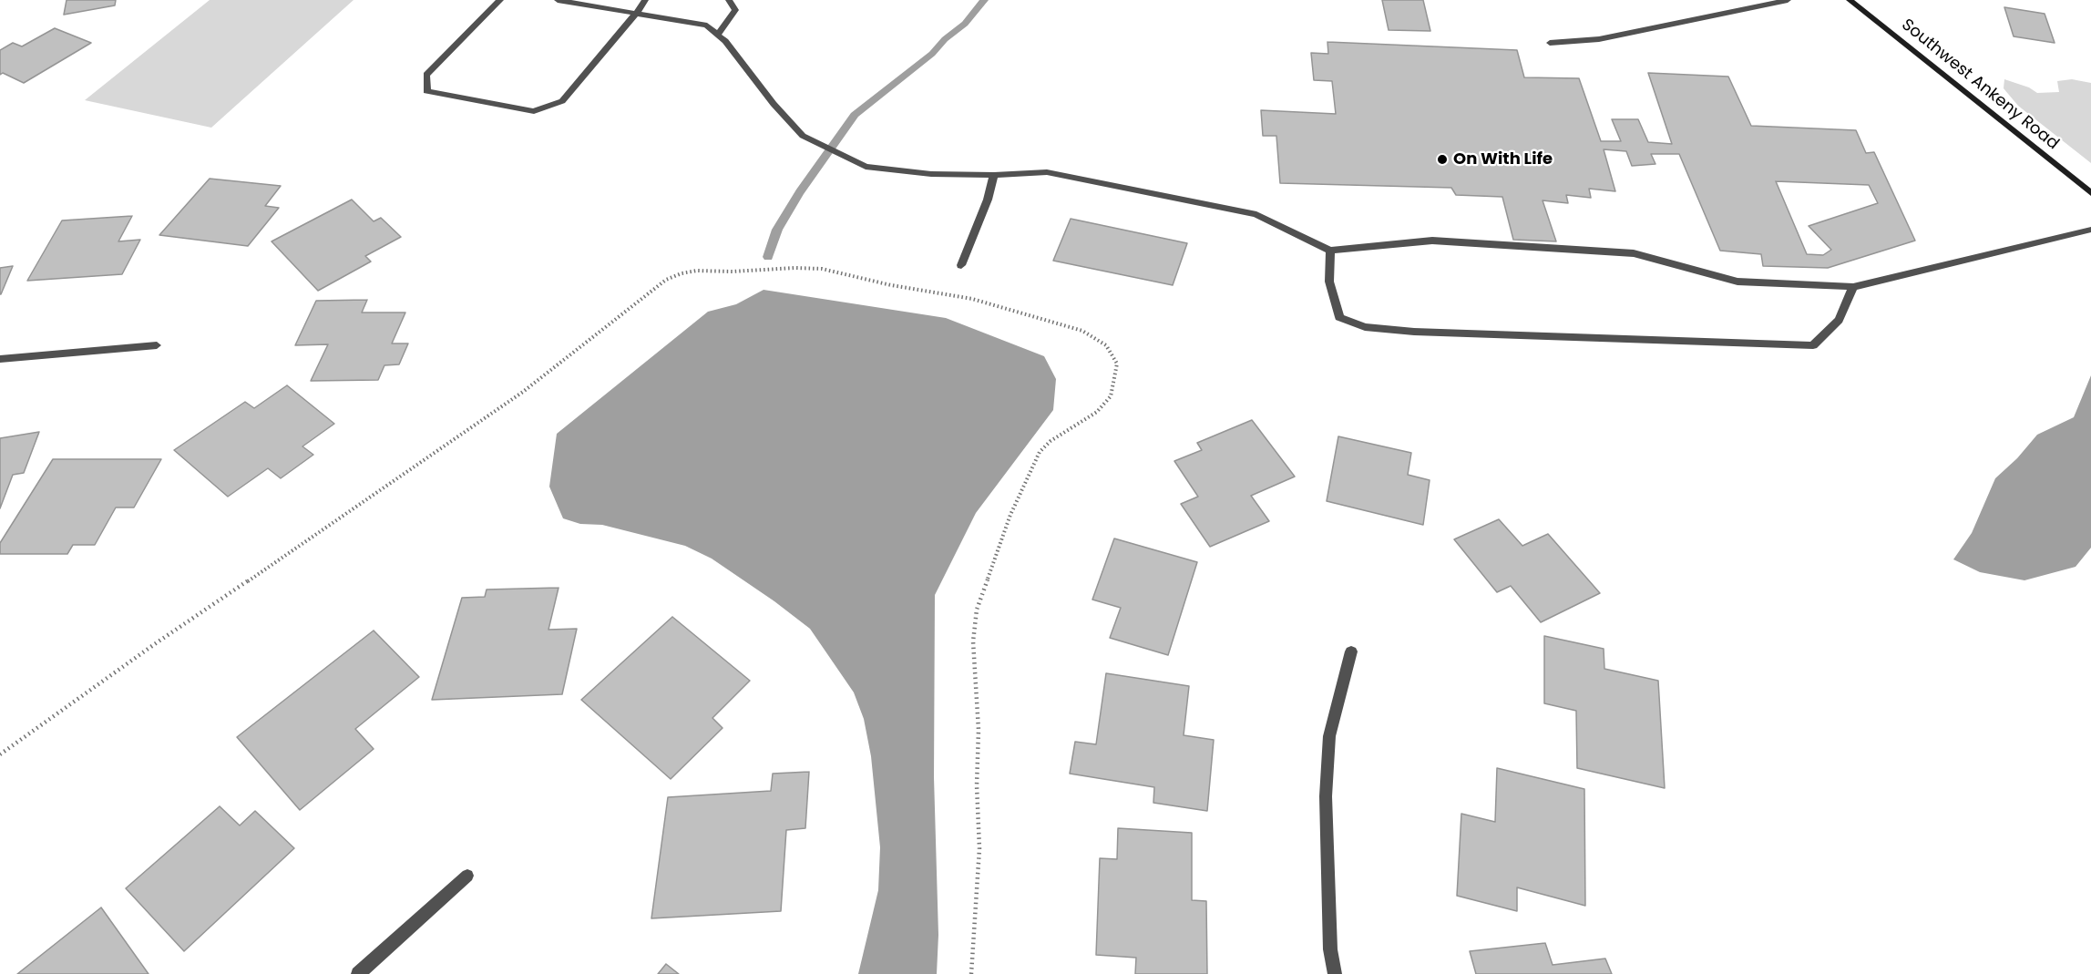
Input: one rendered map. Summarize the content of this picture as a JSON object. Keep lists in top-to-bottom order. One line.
{"streets":{"street":["Southwest Ankeny Road"]},"places":["On With Life"]}
